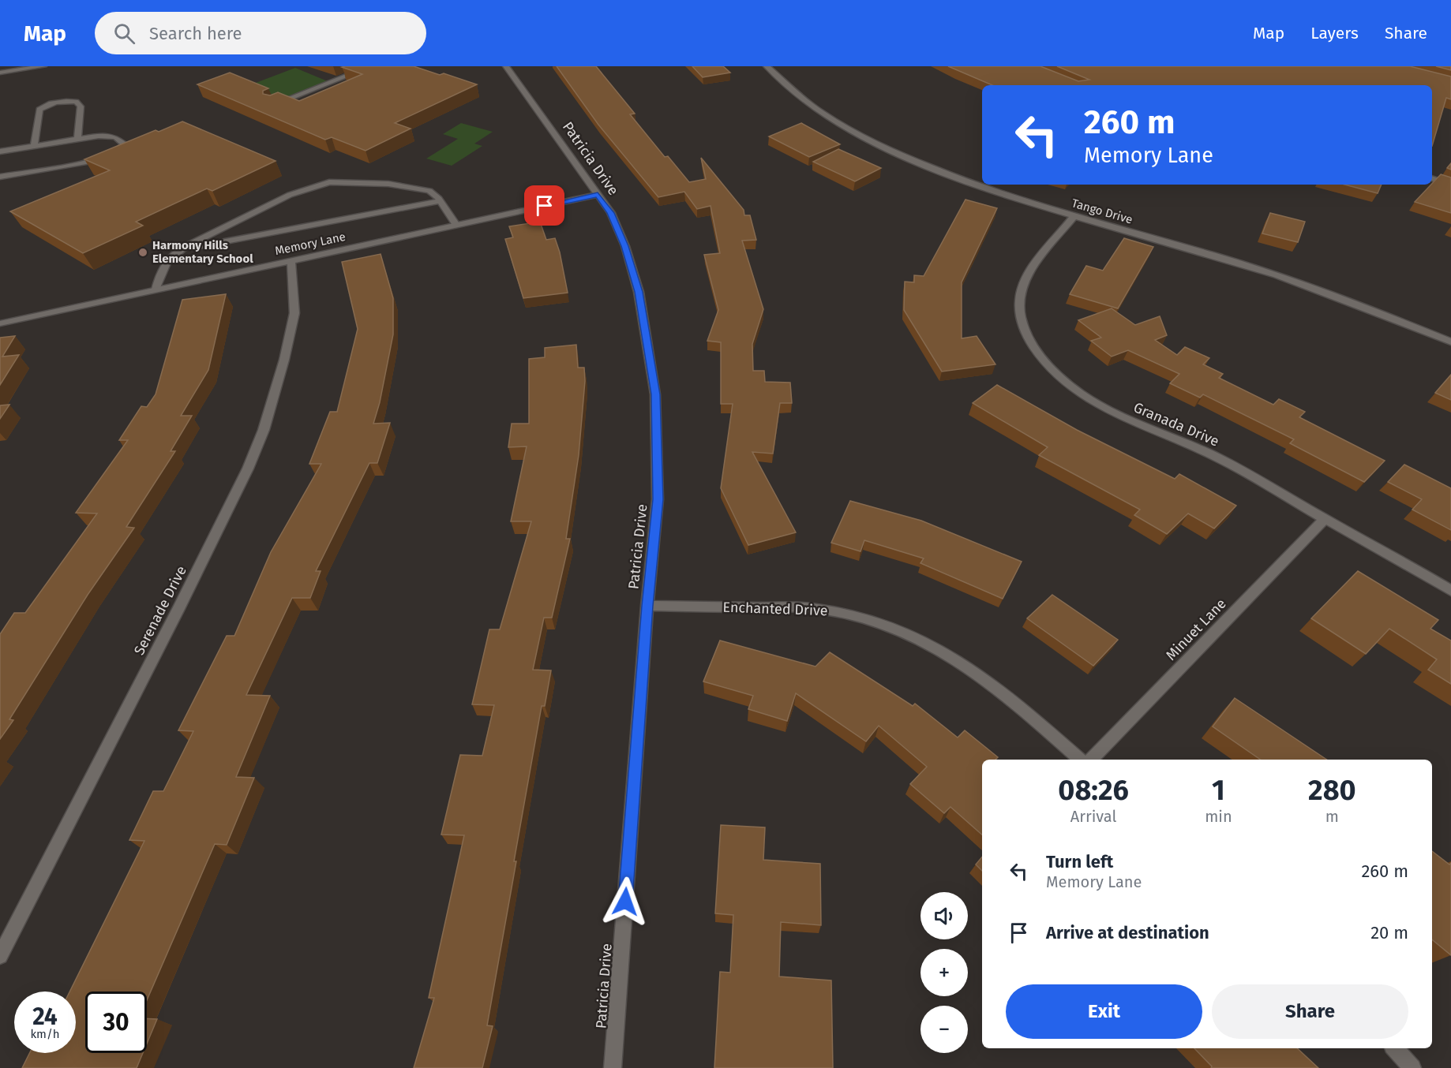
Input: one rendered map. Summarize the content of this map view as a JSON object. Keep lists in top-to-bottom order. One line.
{"streets":{"street":["Patricia Drive","Tango Drive","Memory Lane","Granada Drive","Enchanted Drive","Serenade Drive","Minuet Lane"]},"crossings":[["Patricia Drive","Memory Lane"],["Patricia Drive","Enchanted Drive"],["Tango Drive","Granada Drive"],["Memory Lane","Serenade Drive"],["Granada Drive","Minuet Lane"]],"places":["Harmony Hills Elementary School"],"page":{"header":"Map","search":"Search here","nav":["Map","Layers","Share"],"turn":["260 m","Memory Lane"],"eta":["08:26","Arrival","1","min","280","m"],"list":[{"name":"Turn left","note":"Memory Lane","value":"260 m"},{"name":"Arrive at destination","value":"20 m"}],"map_buttons":["+","−"],"buttons":["Exit","Share"],"speed":"24 km/h","limit":"30"}}
